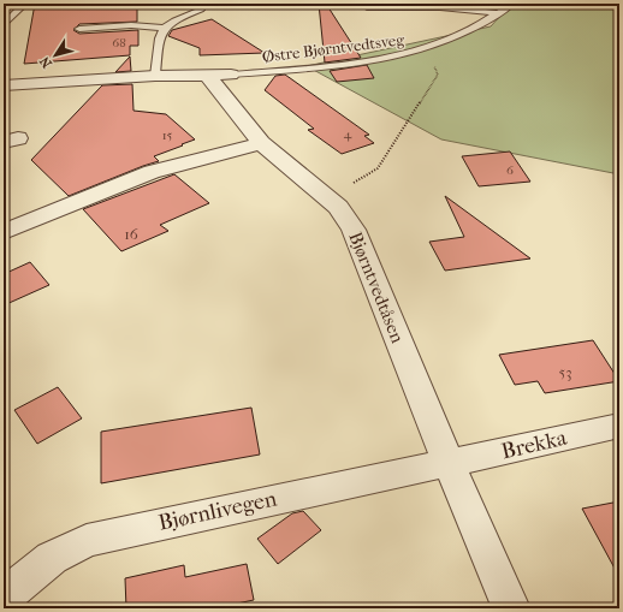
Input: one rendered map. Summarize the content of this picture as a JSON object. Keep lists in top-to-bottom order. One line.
{"streets":{"street":["Bjørntvedtåsen","Brekka","Bjørnlivegen"],"lane":["Østre Bjørntvedtsveg"]},"crossings":[["Østre Bjørntvedtsveg","Bjørntvedtåsen"],["Bjørntvedtåsen","Brekka"],["Bjørntvedtåsen","Bjørnlivegen"],["Brekka","Bjørnlivegen"]],"house_numbers":["68","4","15","6","16","53"],"north":"bottom left"}
